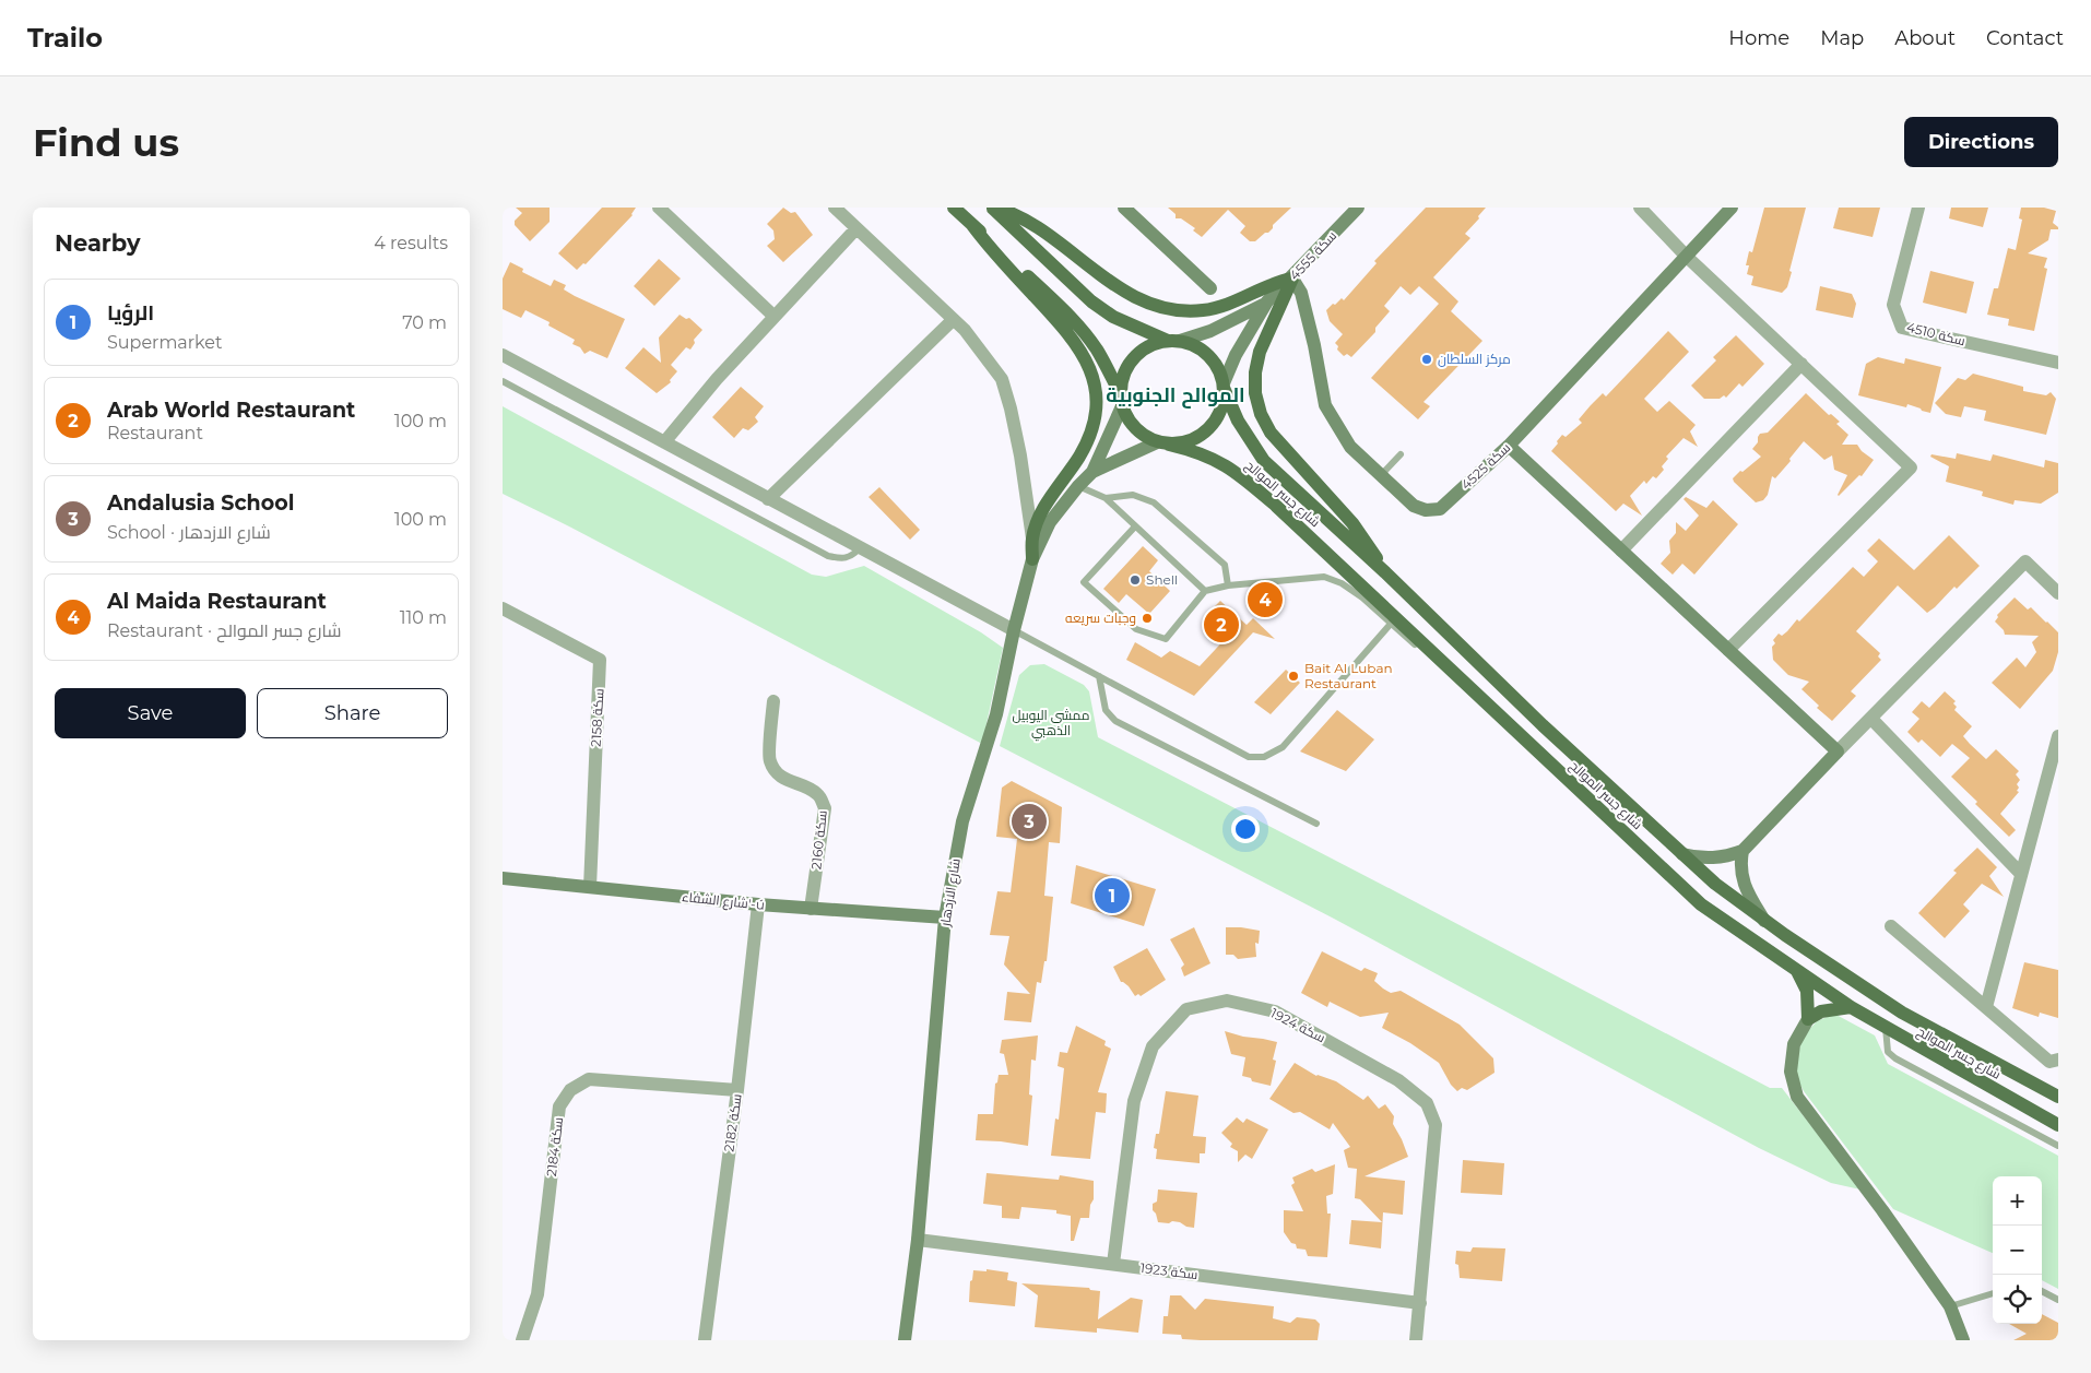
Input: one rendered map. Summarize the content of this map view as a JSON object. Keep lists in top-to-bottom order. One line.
{"streets":{"main road":["شارع جسر الموالح"],"street":["سكة 4555","سكة 4510","سكة 4525","سكة 2158","سكة 2160","شارع الازدهار","شارع الشفاء'-ú","سكة 1924","سكة 2182","سكة 2184","سكة 1923"]},"crossings":[["سكة 4555","سكة 4525"],["سكة 4555","شارع جسر الموالح"],["سكة 4555","شارع الازدهار"],["شارع جسر الموالح","شارع الازدهار"],["سكة 2158","شارع الشفاء'-ú"],["سكة 2160","شارع الشفاء'-ú"],["شارع الازدهار","شارع الشفاء'-ú"],["شارع الازدهار","سكة 1923"],["شارع الشفاء'-ú","سكة 2182"],["سكة 1924","سكة 1923"],["سكة 2182","سكة 2184"]],"districts":["الموالح الجنوبية"],"parks":["ممشى اليوبيل الذهبي"],"places":["مركز السلطان","Shell","وجبات سريعه","Bait Al Luban Restaurant"],"page":{"header":"Trailo","nav":["Home","Map","About","Contact"],"buttons":["Directions",["Save","Share"]],"title":"Find us","heading":["Nearby","4 results"],"list":[{"mark":"1","name":"الرؤيا","note":"Supermarket","value":"70 m"},{"mark":"2","name":"Arab World Restaurant","note":"Restaurant","value":"100 m"},{"mark":"3","name":"Andalusia School","note":"School · شارع الازدهار","value":"100 m"},{"mark":"4","name":"Al Maida Restaurant","note":"Restaurant · شارع جسر الموالح","value":"110 m"}],"pins":["4","2","3","1"],"map_buttons":["+","−"]}}
